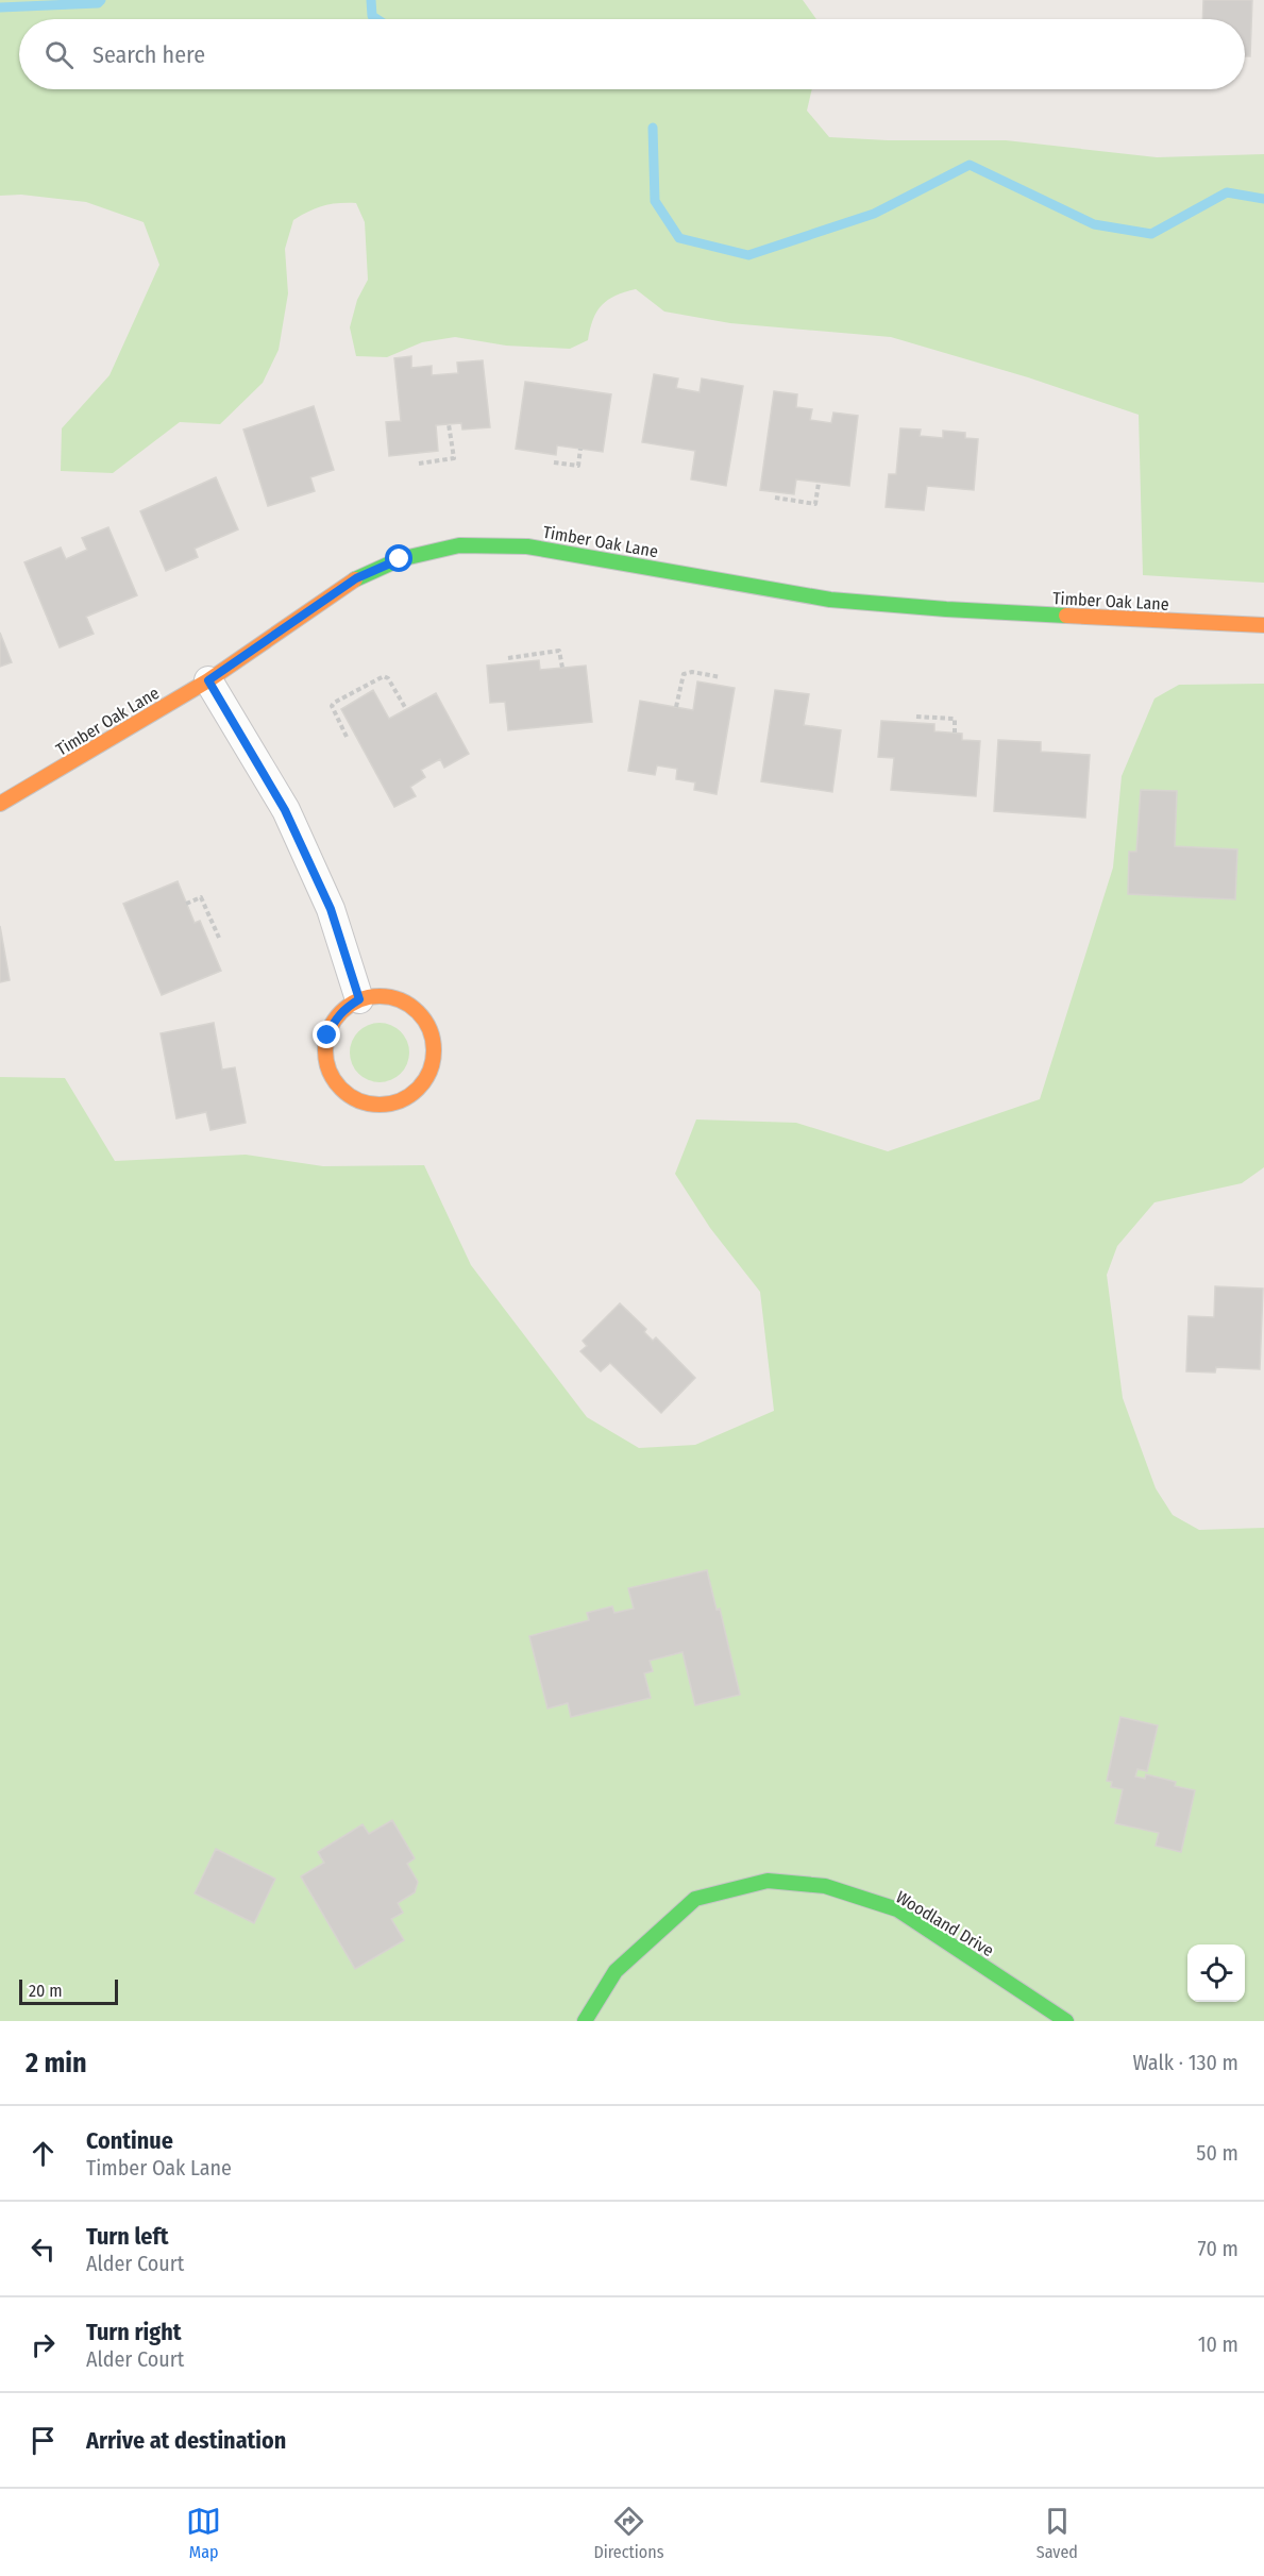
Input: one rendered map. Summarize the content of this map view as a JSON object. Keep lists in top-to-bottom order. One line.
{"streets":{"street":["Timber Oak Lane","Woodland Drive"]},"scale_bar":"20 m","page":{"search":"Search here","scale":"20 m","heading":["2 min","Walk · 130 m"],"list":[["Continue","Timber Oak Lane","50 m"],["Turn left","Alder Court","70 m"],["Turn right","Alder Court","10 m"],"Arrive at destination"],"nav":["Map","Directions","Saved"]}}
